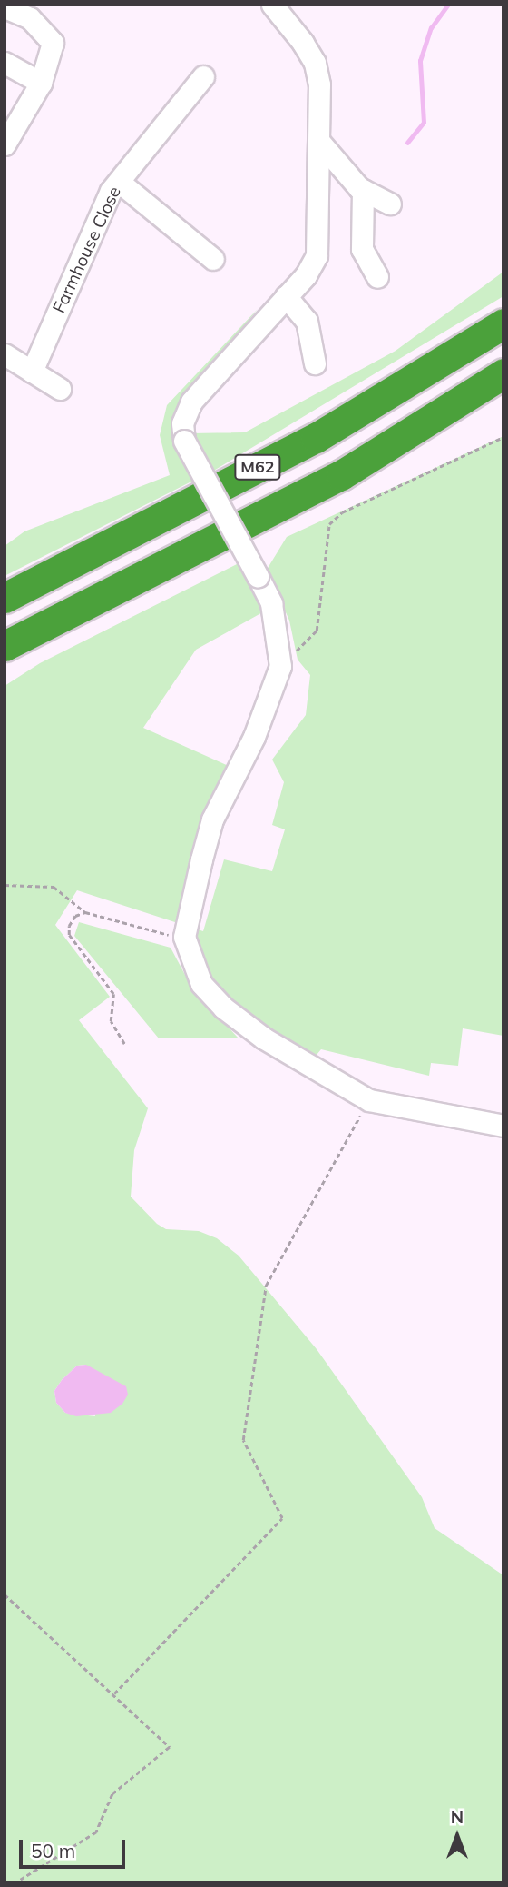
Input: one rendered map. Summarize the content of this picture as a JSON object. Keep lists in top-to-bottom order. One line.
{"streets":{"highway":["M62"],"street":["Farmhouse Close"]},"scale_bar":"50 m","north":"top"}
